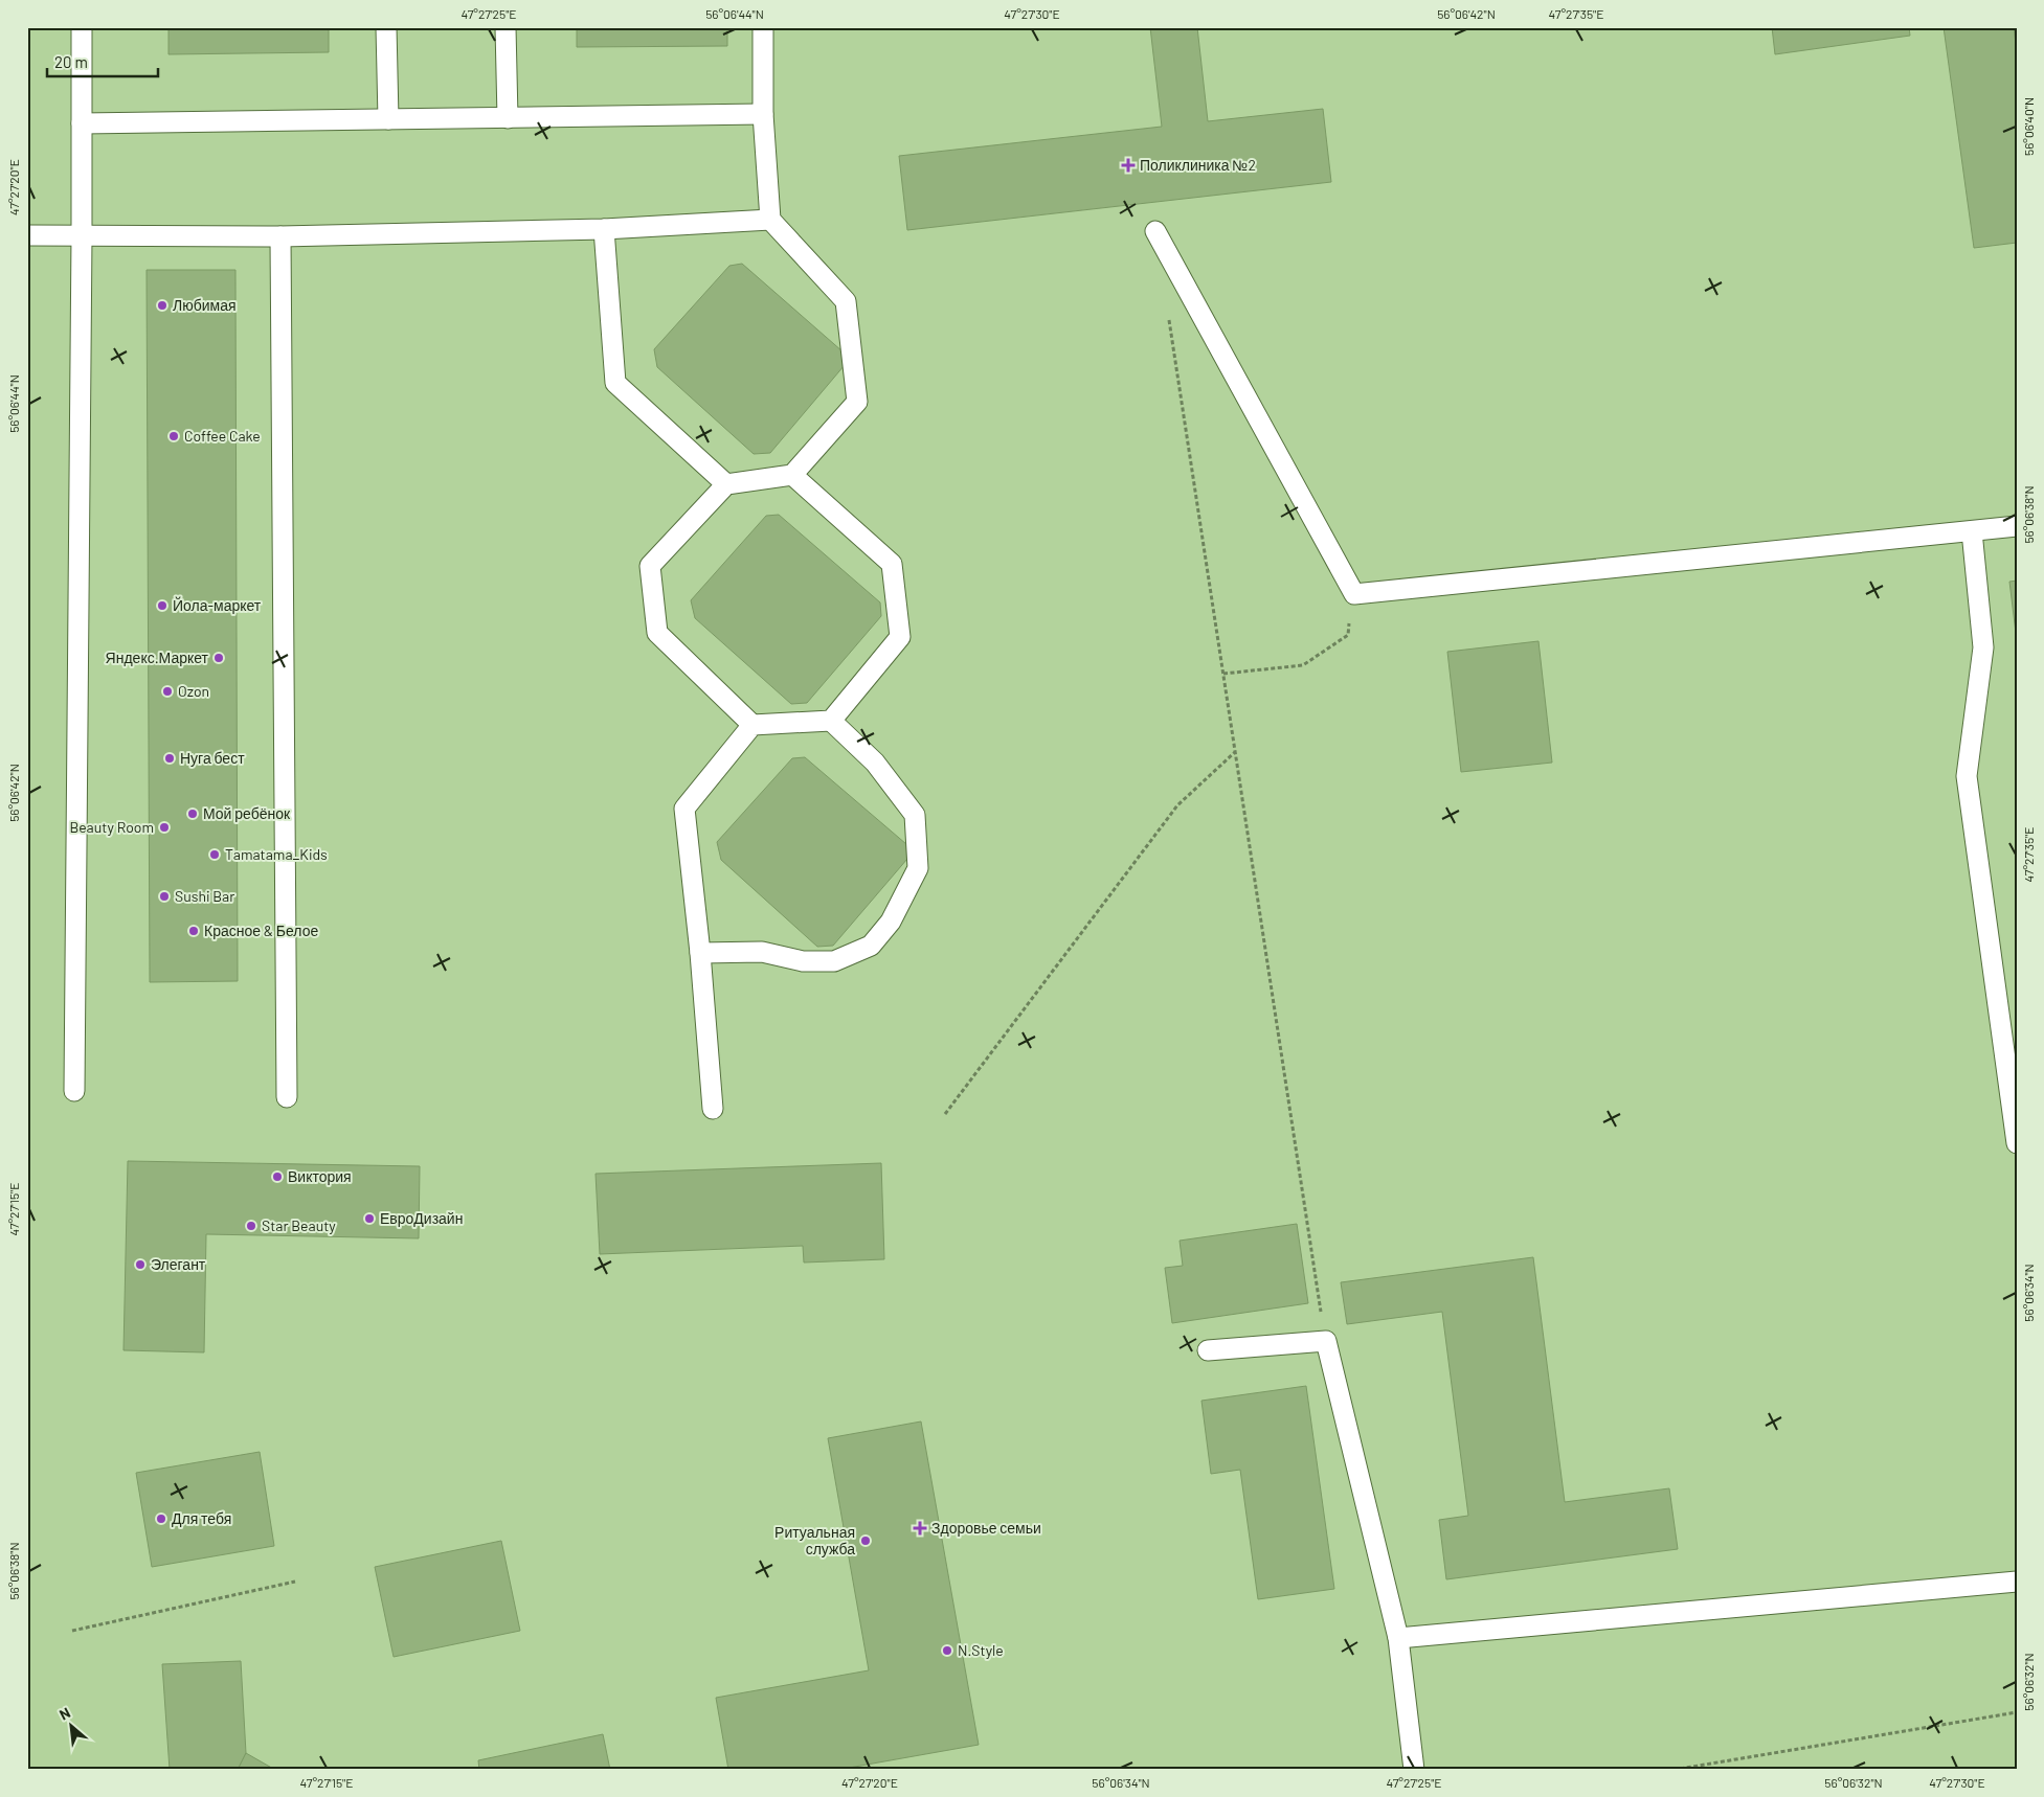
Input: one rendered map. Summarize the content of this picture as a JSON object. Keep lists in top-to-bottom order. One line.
{"places":{"health":["Поликлиника №2","Здоровье семьи"],"other":["Любимая","Coffee Cake","Йола-маркет","Яндекс.Маркет","Ozon","Нуга бест","Мой ребёнок","Beauty Room","Tamatama_Kids","Sushi Bar","Красное & Белое","Виктория","ЕвроДизайн","Star Beauty","Элегант","Для тебя","Ритуальная служба","N.Style"]},"scale_bar":"20 m","north":"top left","coordinates":["47°27'25\"E","56°06'44\"N","47°27'30\"E","56°06'42\"N","47°27'35\"E","56°06'40\"N","47°27'20\"E","56°06'38\"N","47°27'15\"E","56°06'34\"N","56°06'32\"N"]}
